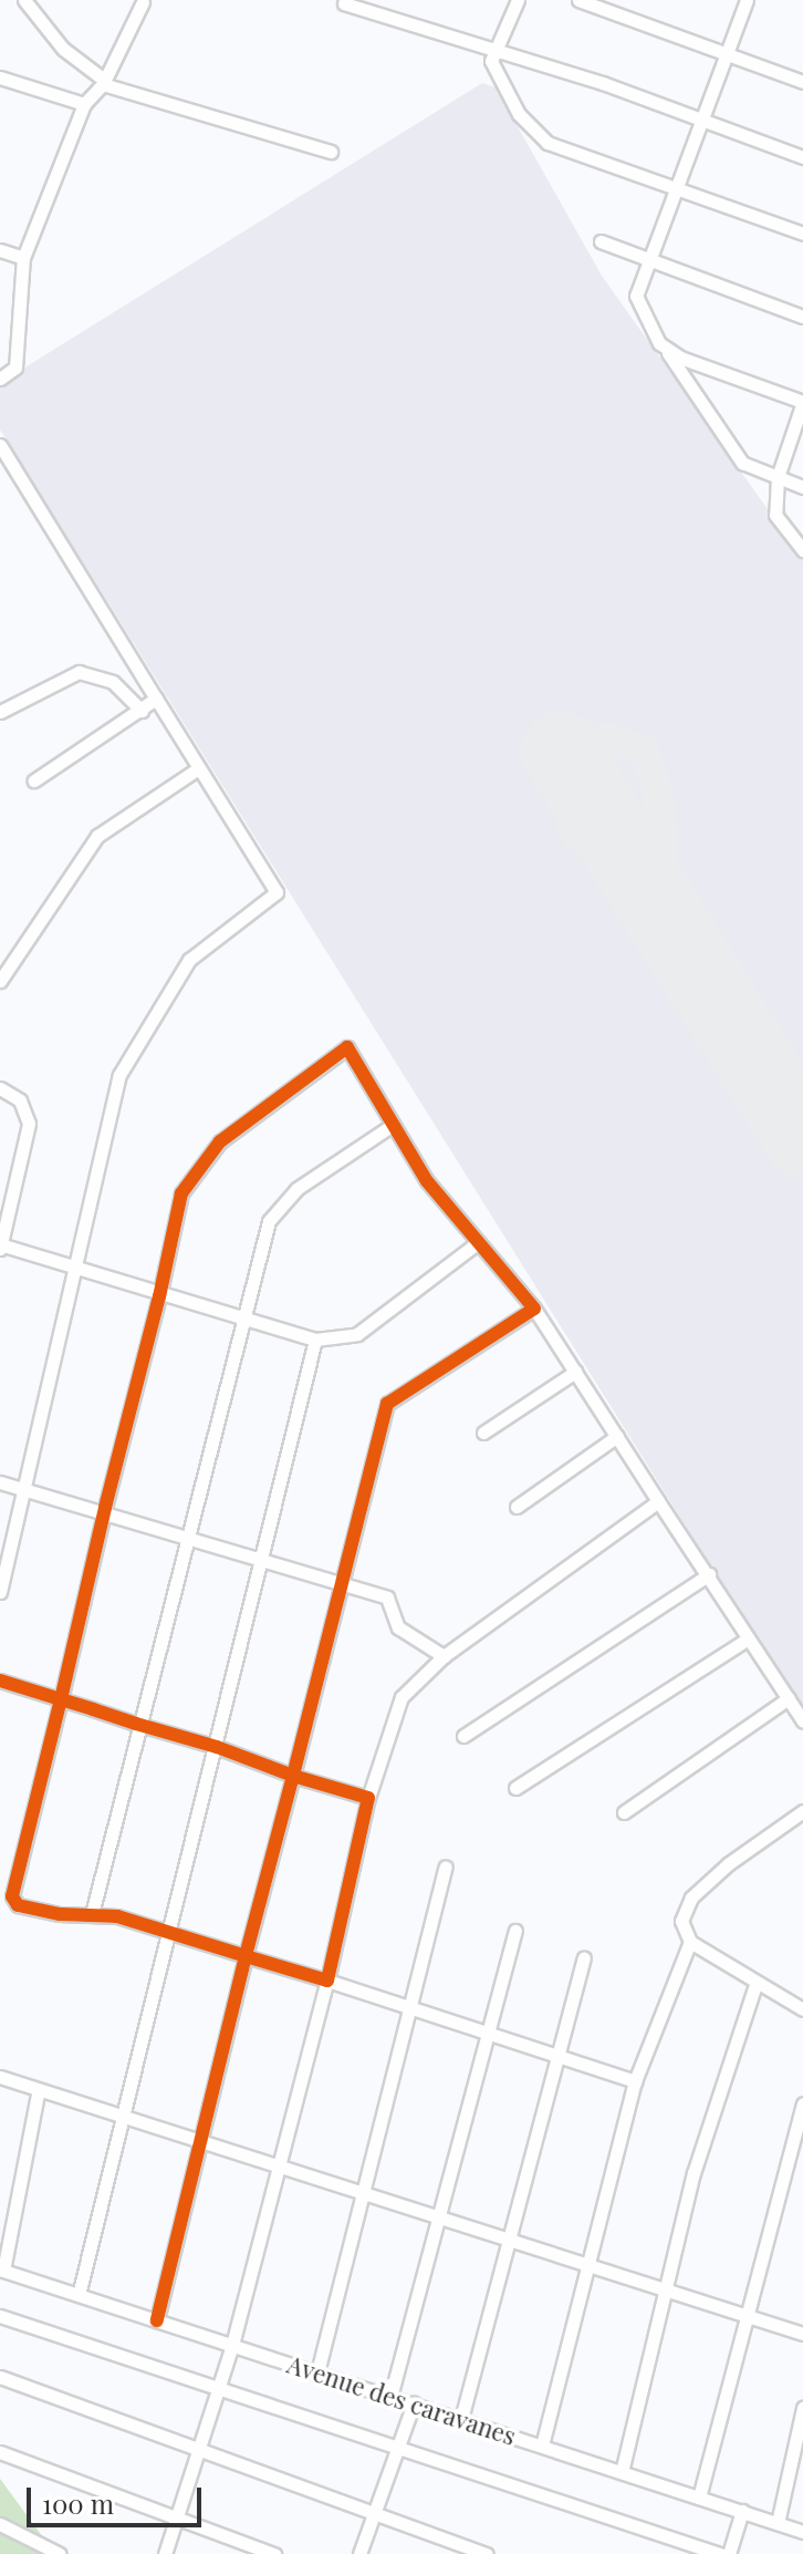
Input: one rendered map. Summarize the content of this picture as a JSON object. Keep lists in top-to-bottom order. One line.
{"streets":{"street":["Avenue des caravanes"]},"scale_bar":"100 m"}
